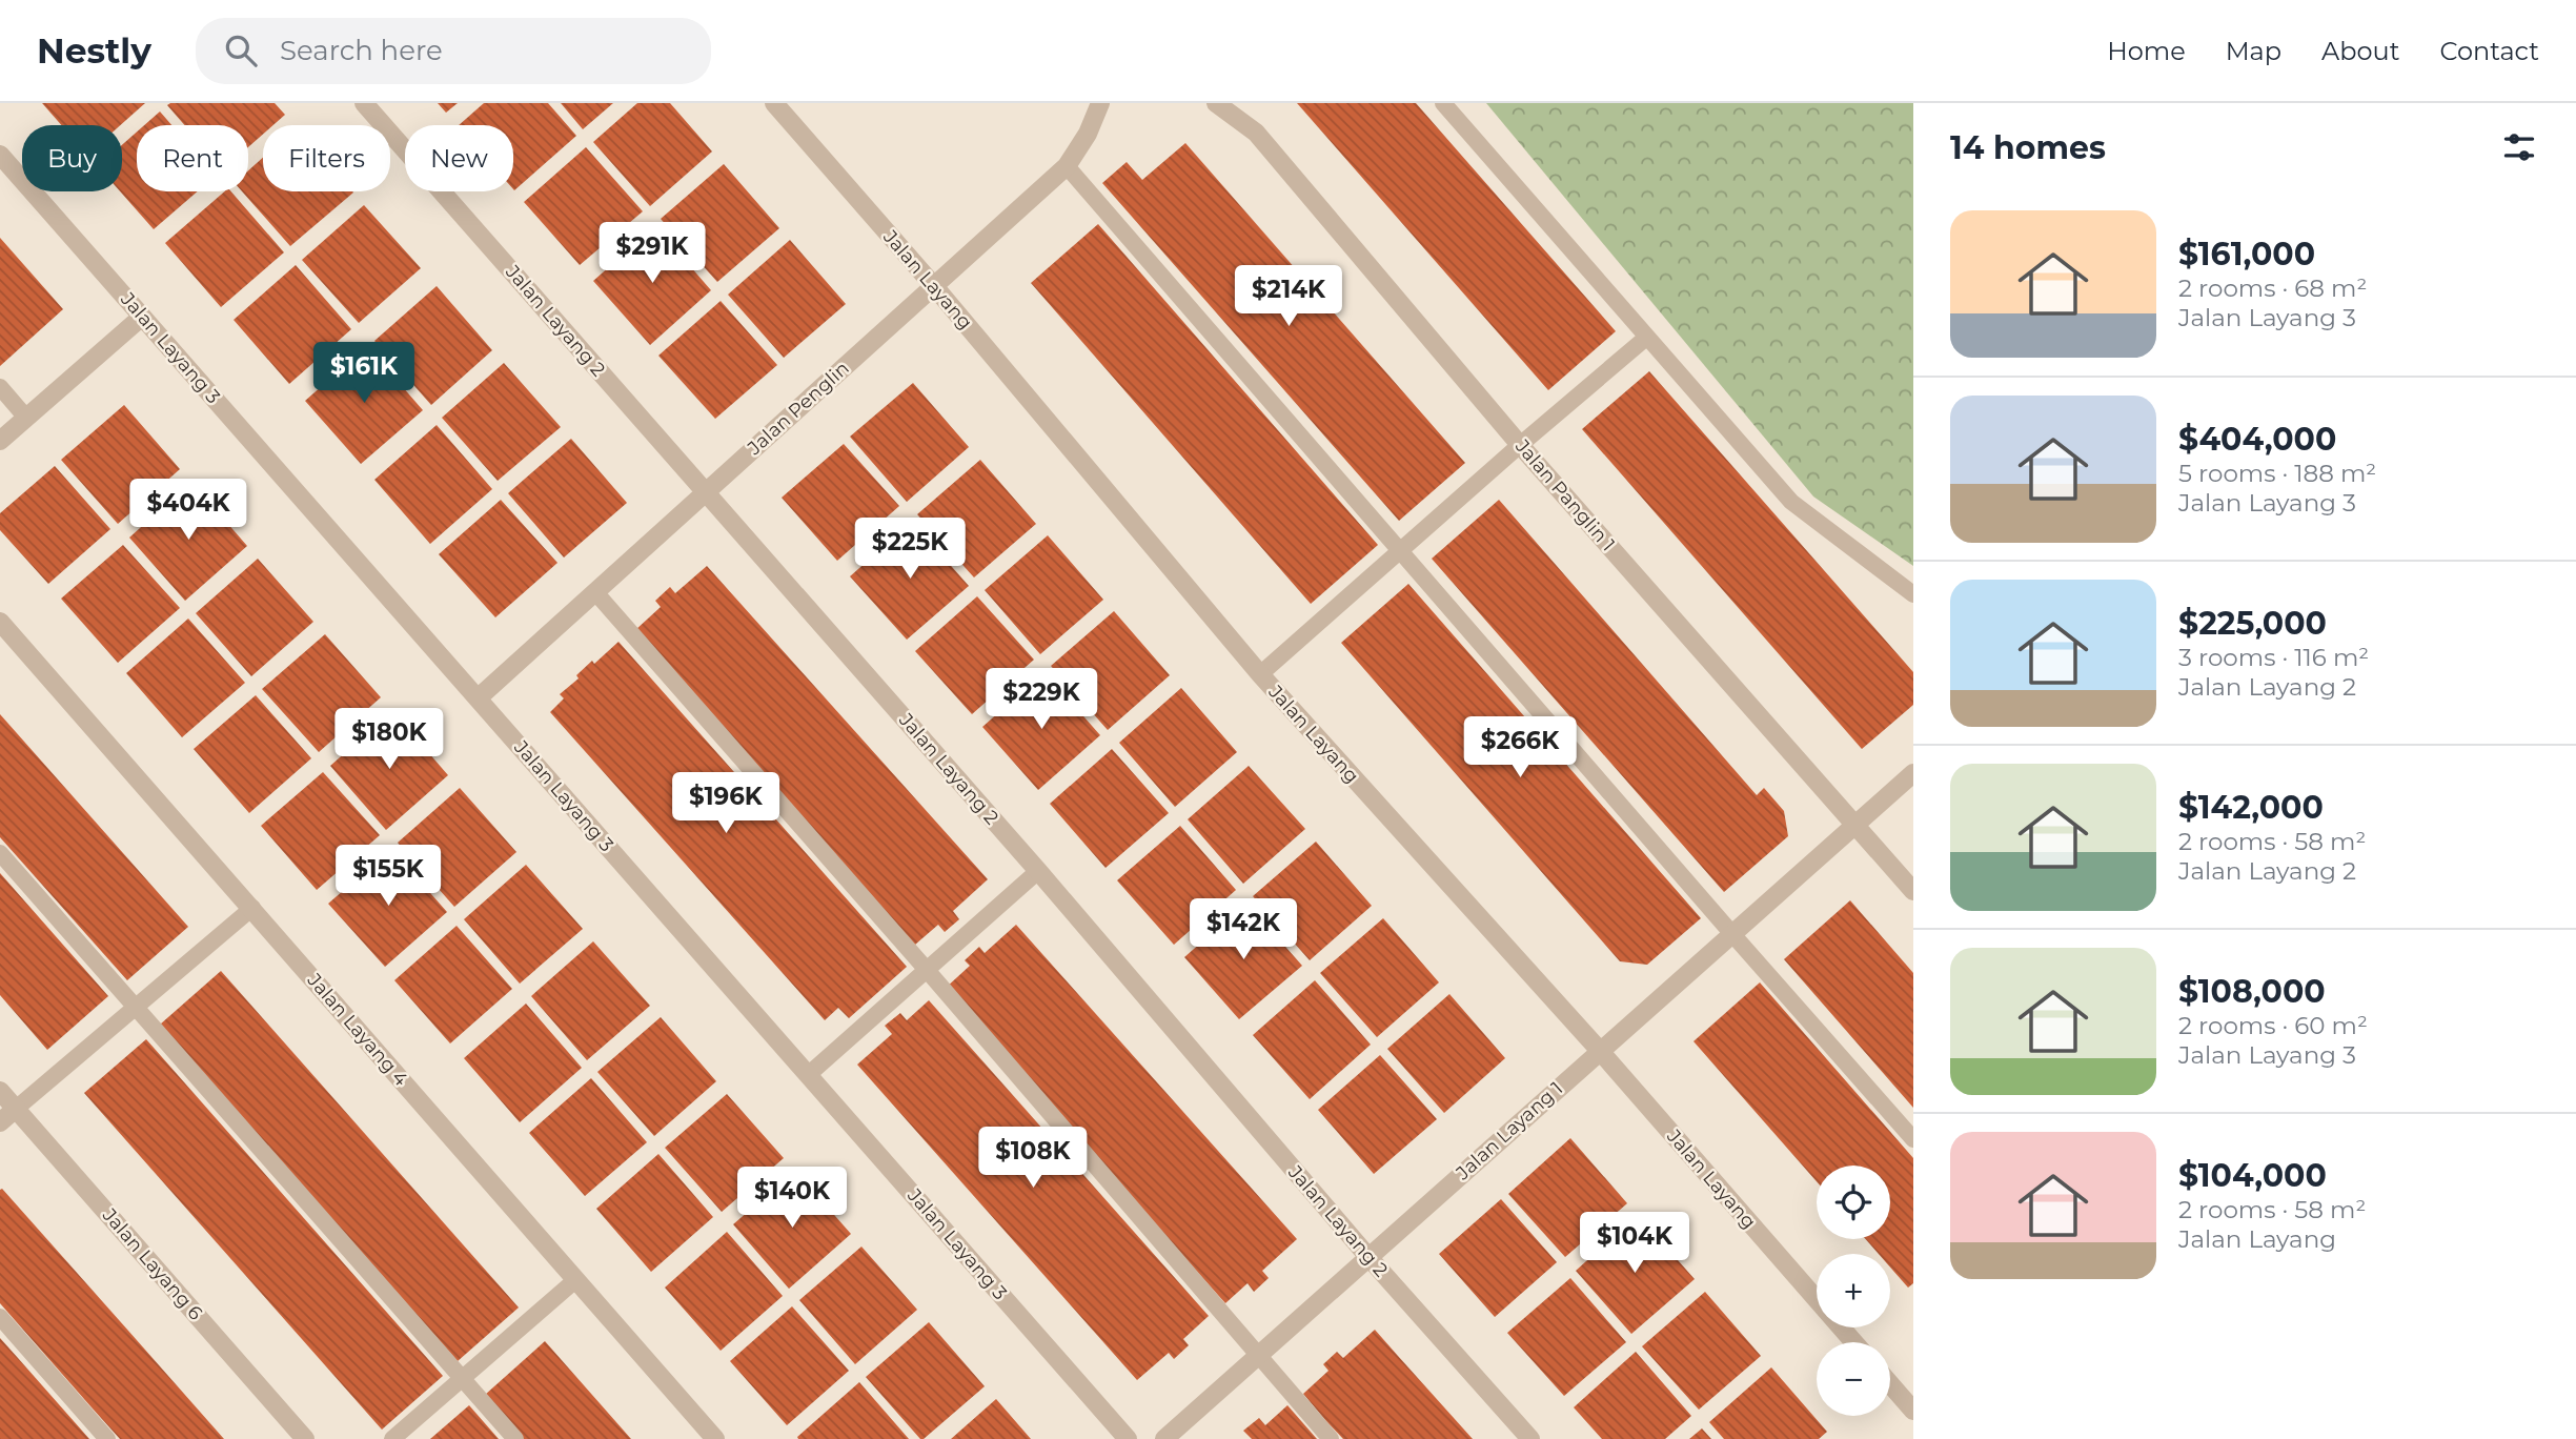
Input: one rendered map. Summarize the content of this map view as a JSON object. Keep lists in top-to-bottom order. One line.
{"streets":{"street":["Jalan Layang","Jalan Layang 2","Jalan Layang 3","Jalan Penglin","Jalan Panglin 1","Jalan Layang 4","Jalan Layang 1","Jalan Layang 6"]},"crossings":[["Jalan Layang","Jalan Penglin"],["Jalan Layang","Jalan Layang 1"],["Jalan Layang 2","Jalan Penglin"],["Jalan Layang 2","Jalan Layang 1"],["Jalan Layang 3","Jalan Penglin"],["Jalan Panglin 1","Jalan Layang 1"]],"page":{"header":"Nestly","search":"Search here","nav":["Home","Map","About","Contact"],"heading":"14 homes","chip":["Buy","Rent","Filters","New"],"list":[{"name":"$161,000","note":"2 rooms · 68 m² · Jalan Layang 3"},{"name":"$404,000","note":"5 rooms · 188 m² · Jalan Layang 3"},{"name":"$225,000","note":"3 rooms · 116 m² · Jalan Layang 2"},{"name":"$142,000","note":"2 rooms · 58 m² · Jalan Layang 2"},{"name":"$108,000","note":"2 rooms · 60 m² · Jalan Layang 3"},{"name":"$104,000","note":"2 rooms · 58 m² · Jalan Layang"}],"price":["$291K","$214K","$161K","$404K","$225K","$229K","$180K","$266K","$196K","$155K","$142K","$108K","$140K","$104K"],"map_buttons":["+","−"]}}
